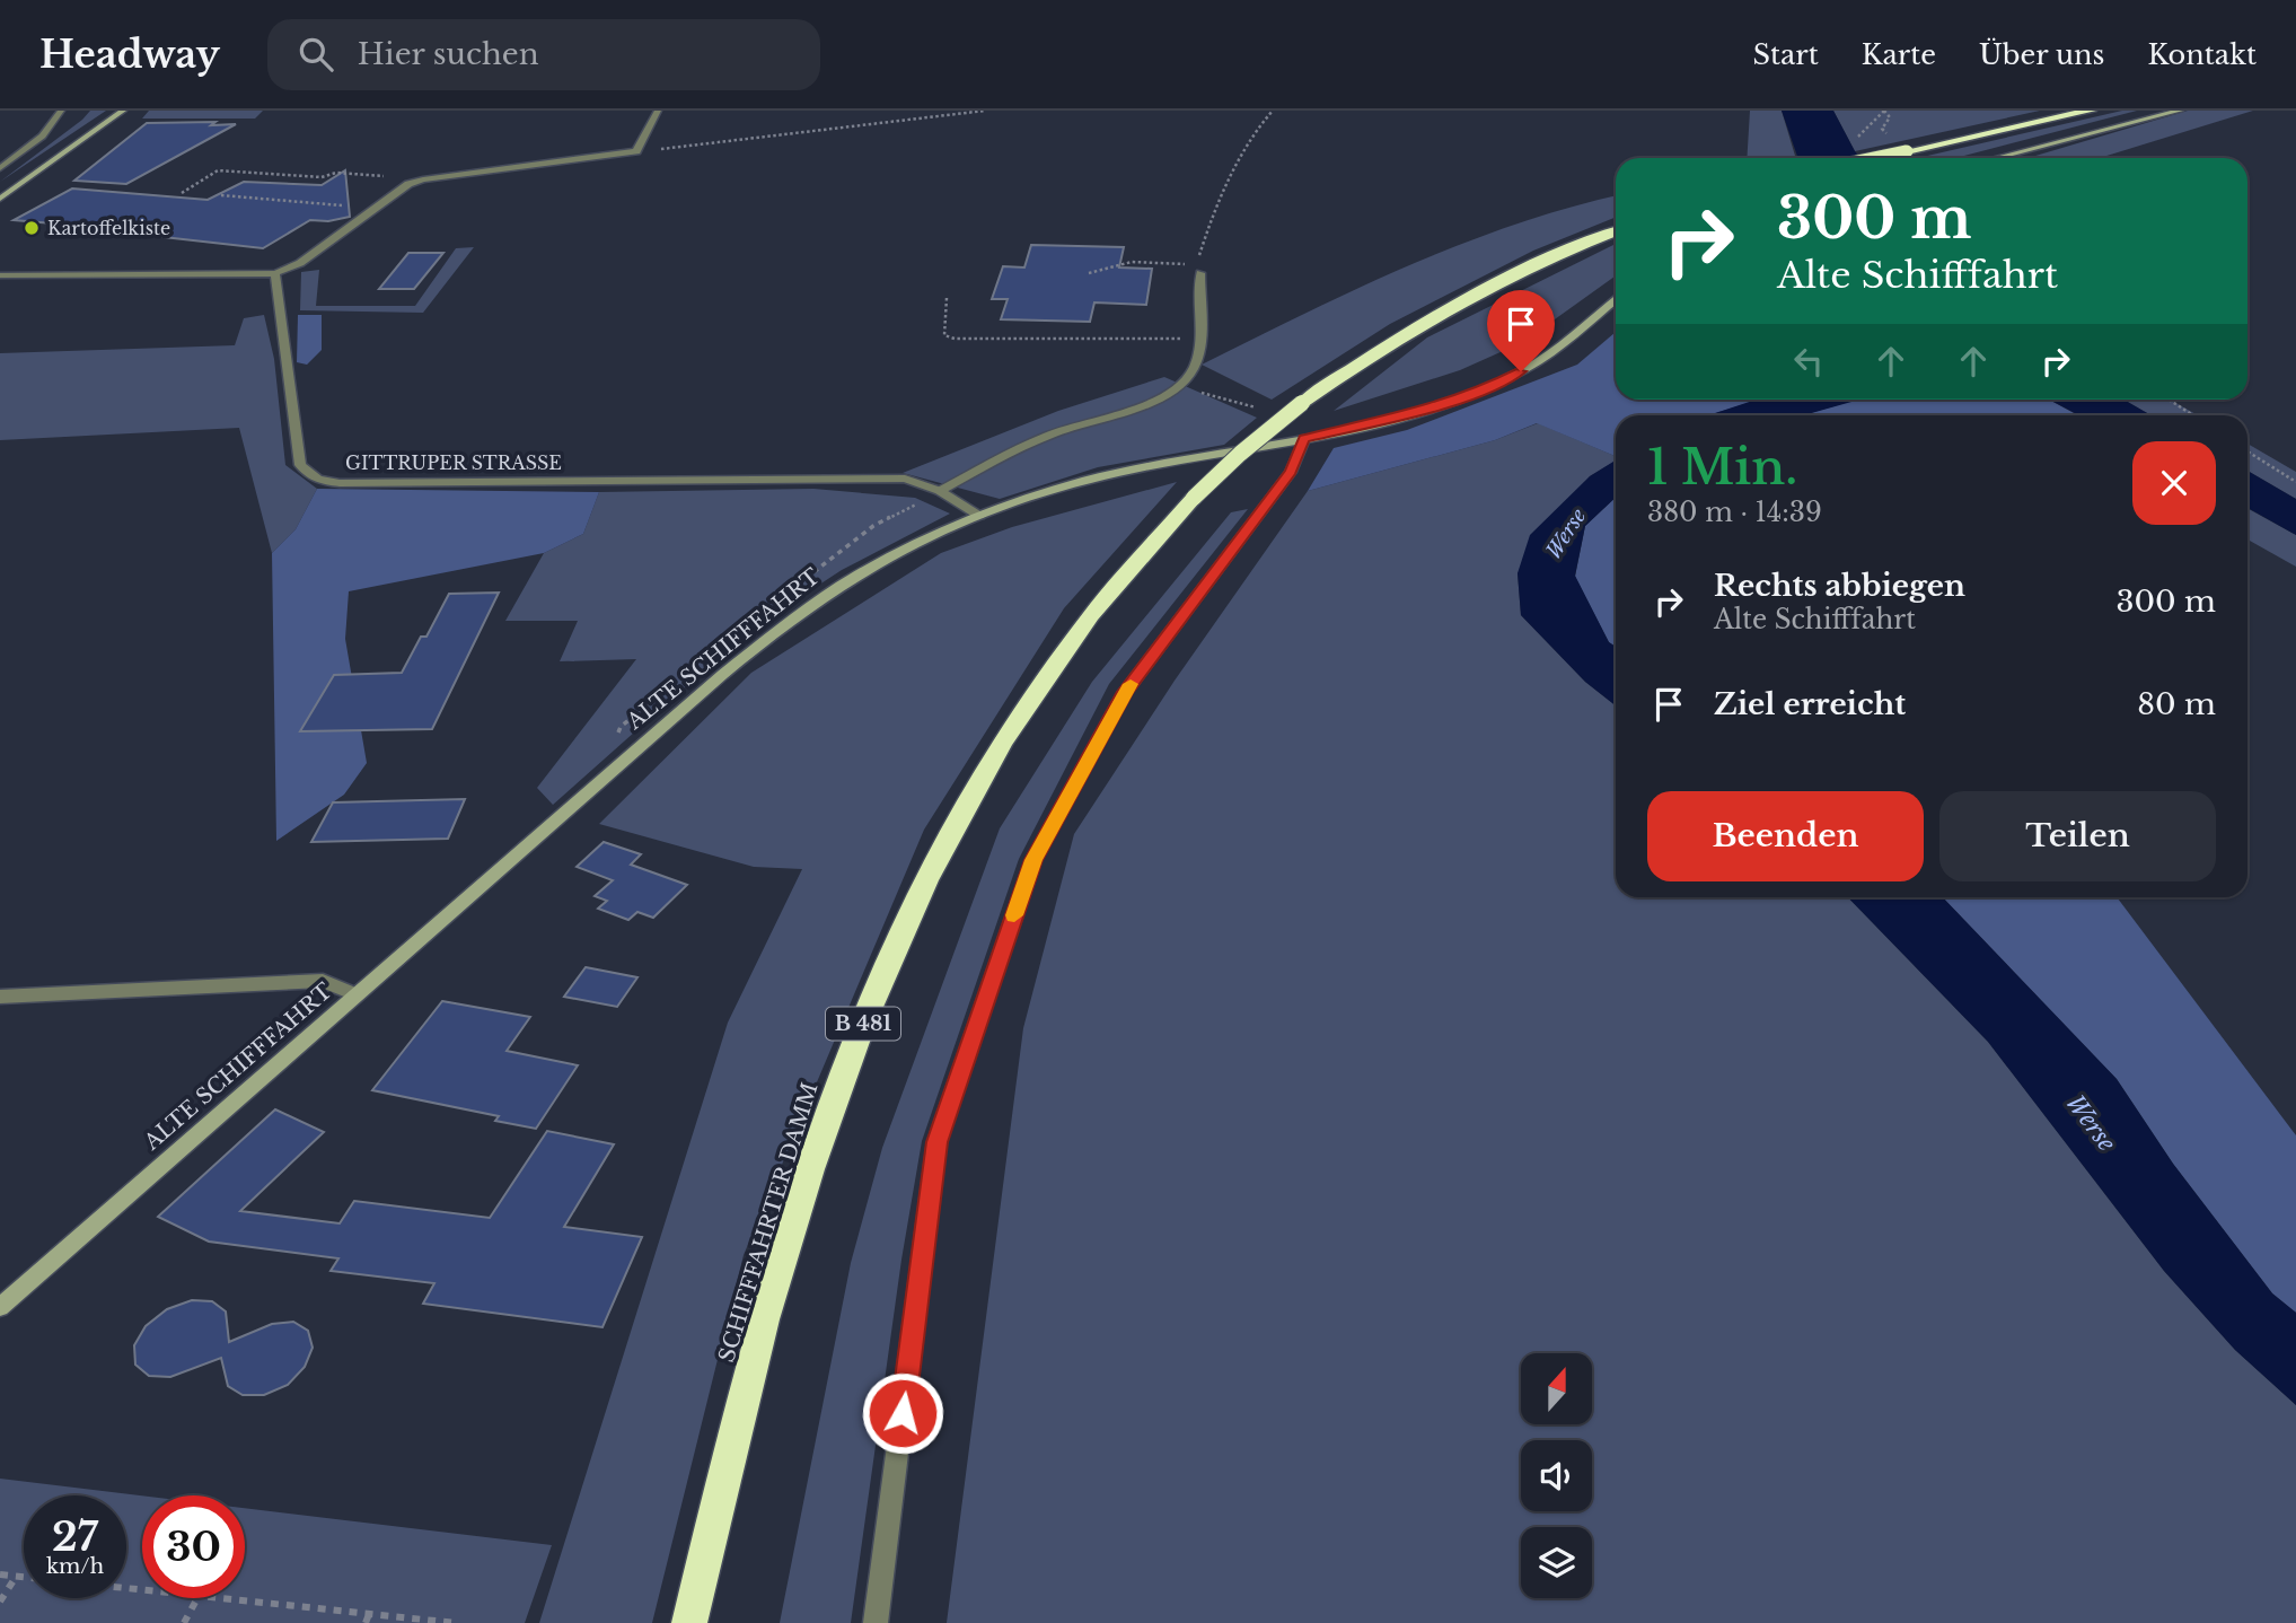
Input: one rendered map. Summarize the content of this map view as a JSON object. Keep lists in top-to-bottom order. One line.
{"streets":{"highway":["B 481","SCHIFFFAHRTER DAMM"],"street":["GITTRUPER STRASSE","ALTE SCHIFFFAHRT"]},"crossings":[["GITTRUPER STRASSE","ALTE SCHIFFFAHRT"]],"water":["Werse"],"places":["Kartoffelkiste"],"north":"top","page":{"header":"Headway","search":"Hier suchen","nav":["Start","Karte","Über uns","Kontakt"],"turn":["300 m","Alte Schifffahrt"],"heading":["1 Min.","380 m · 14:39"],"list":[{"name":"Rechts abbiegen","note":"Alte Schifffahrt","value":"300 m"},{"name":"Ziel erreicht","value":"80 m"}],"buttons":["Beenden","Teilen"],"speed":"27 km/h","limit":"30"}}
